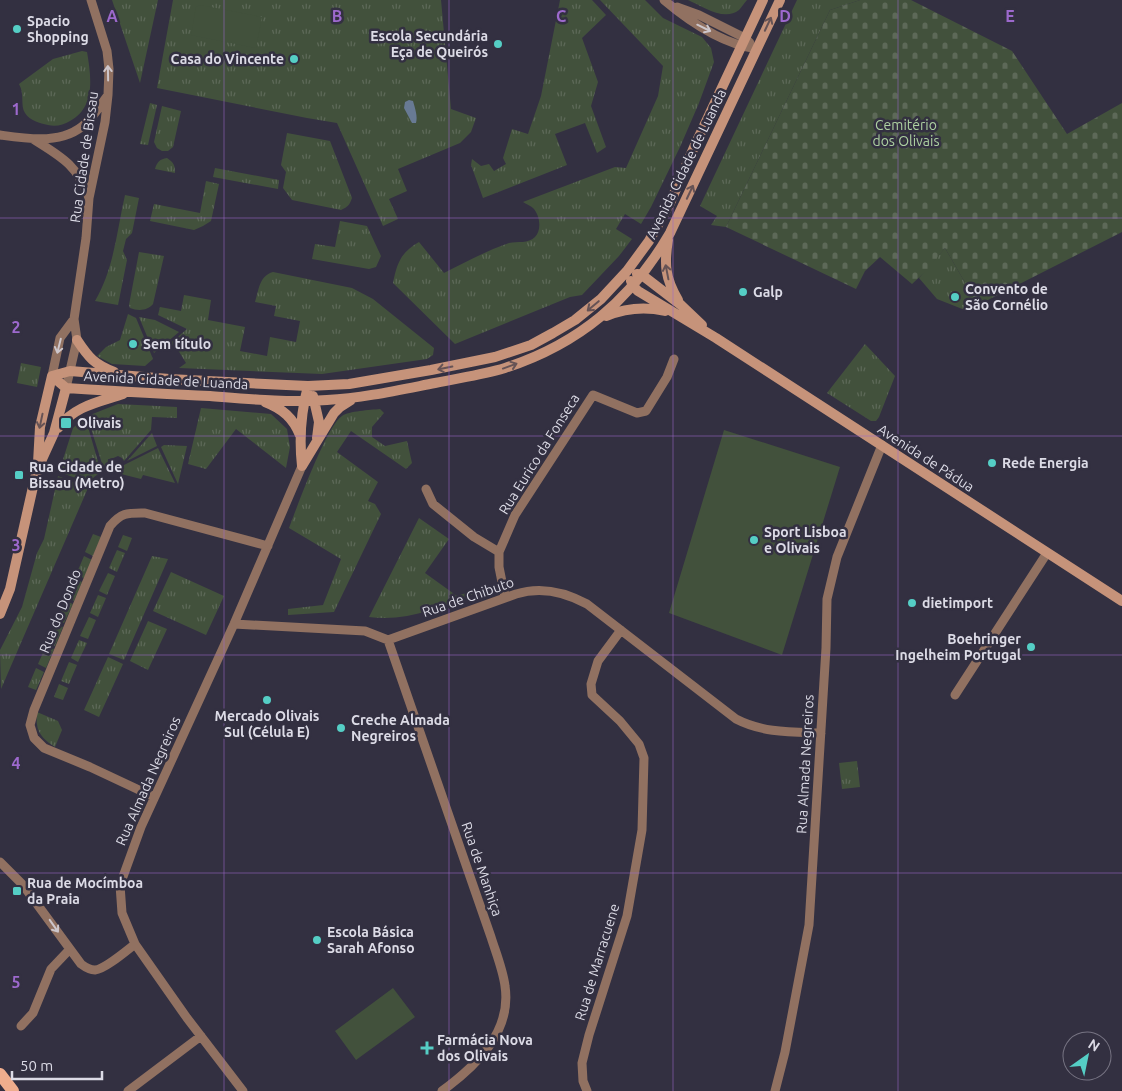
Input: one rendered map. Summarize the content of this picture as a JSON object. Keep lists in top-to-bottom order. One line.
{"streets":{"main road":["Rua Cidade de Bissau","Avenida Cidade de Luanda","Avenida de Pádua"],"street":["Rua Eurico da Fonseca","Rua de Chibuto","Rua do Dondo","Rua Almada Negreiros","Rua de Manhiça","Rua de Marracuene"]},"crossings":[["Rua Cidade de Bissau","Avenida Cidade de Luanda"],["Avenida Cidade de Luanda","Avenida de Pádua"],["Rua Eurico da Fonseca","Rua de Chibuto"],["Avenida de Pádua","Rua Almada Negreiros"],["Rua de Chibuto","Rua Almada Negreiros"],["Rua de Chibuto","Rua de Manhiça"],["Rua de Chibuto","Rua de Marracuene"],["Rua do Dondo","Rua Almada Negreiros"]],"parks":["Cemitério dos Olivais"],"places":{"other":["Spacio Shopping","Escola Secundária Eça de Queirós","Casa do Vincente","Galp","Convento de São Cornélio","Sem título","Rede Energia","Sport Lisboa e Olivais","dietimport","Boehringer Ingelheim Portugal","Mercado Olivais Sul (Célula E)","Creche Almada Negreiros","Escola Básica Sarah Afonso"],"transit":["Olivais","Rua Cidade de Bissau (Metro)","Rua de Mocímboa da Praia"],"health":["Farmácia Nova dos Olivais"]},"scale_bar":"50 m","north":"top right","grid":{"columns":["A","B","C","D","E"],"rows":["1","2","3","4","5"]}}
